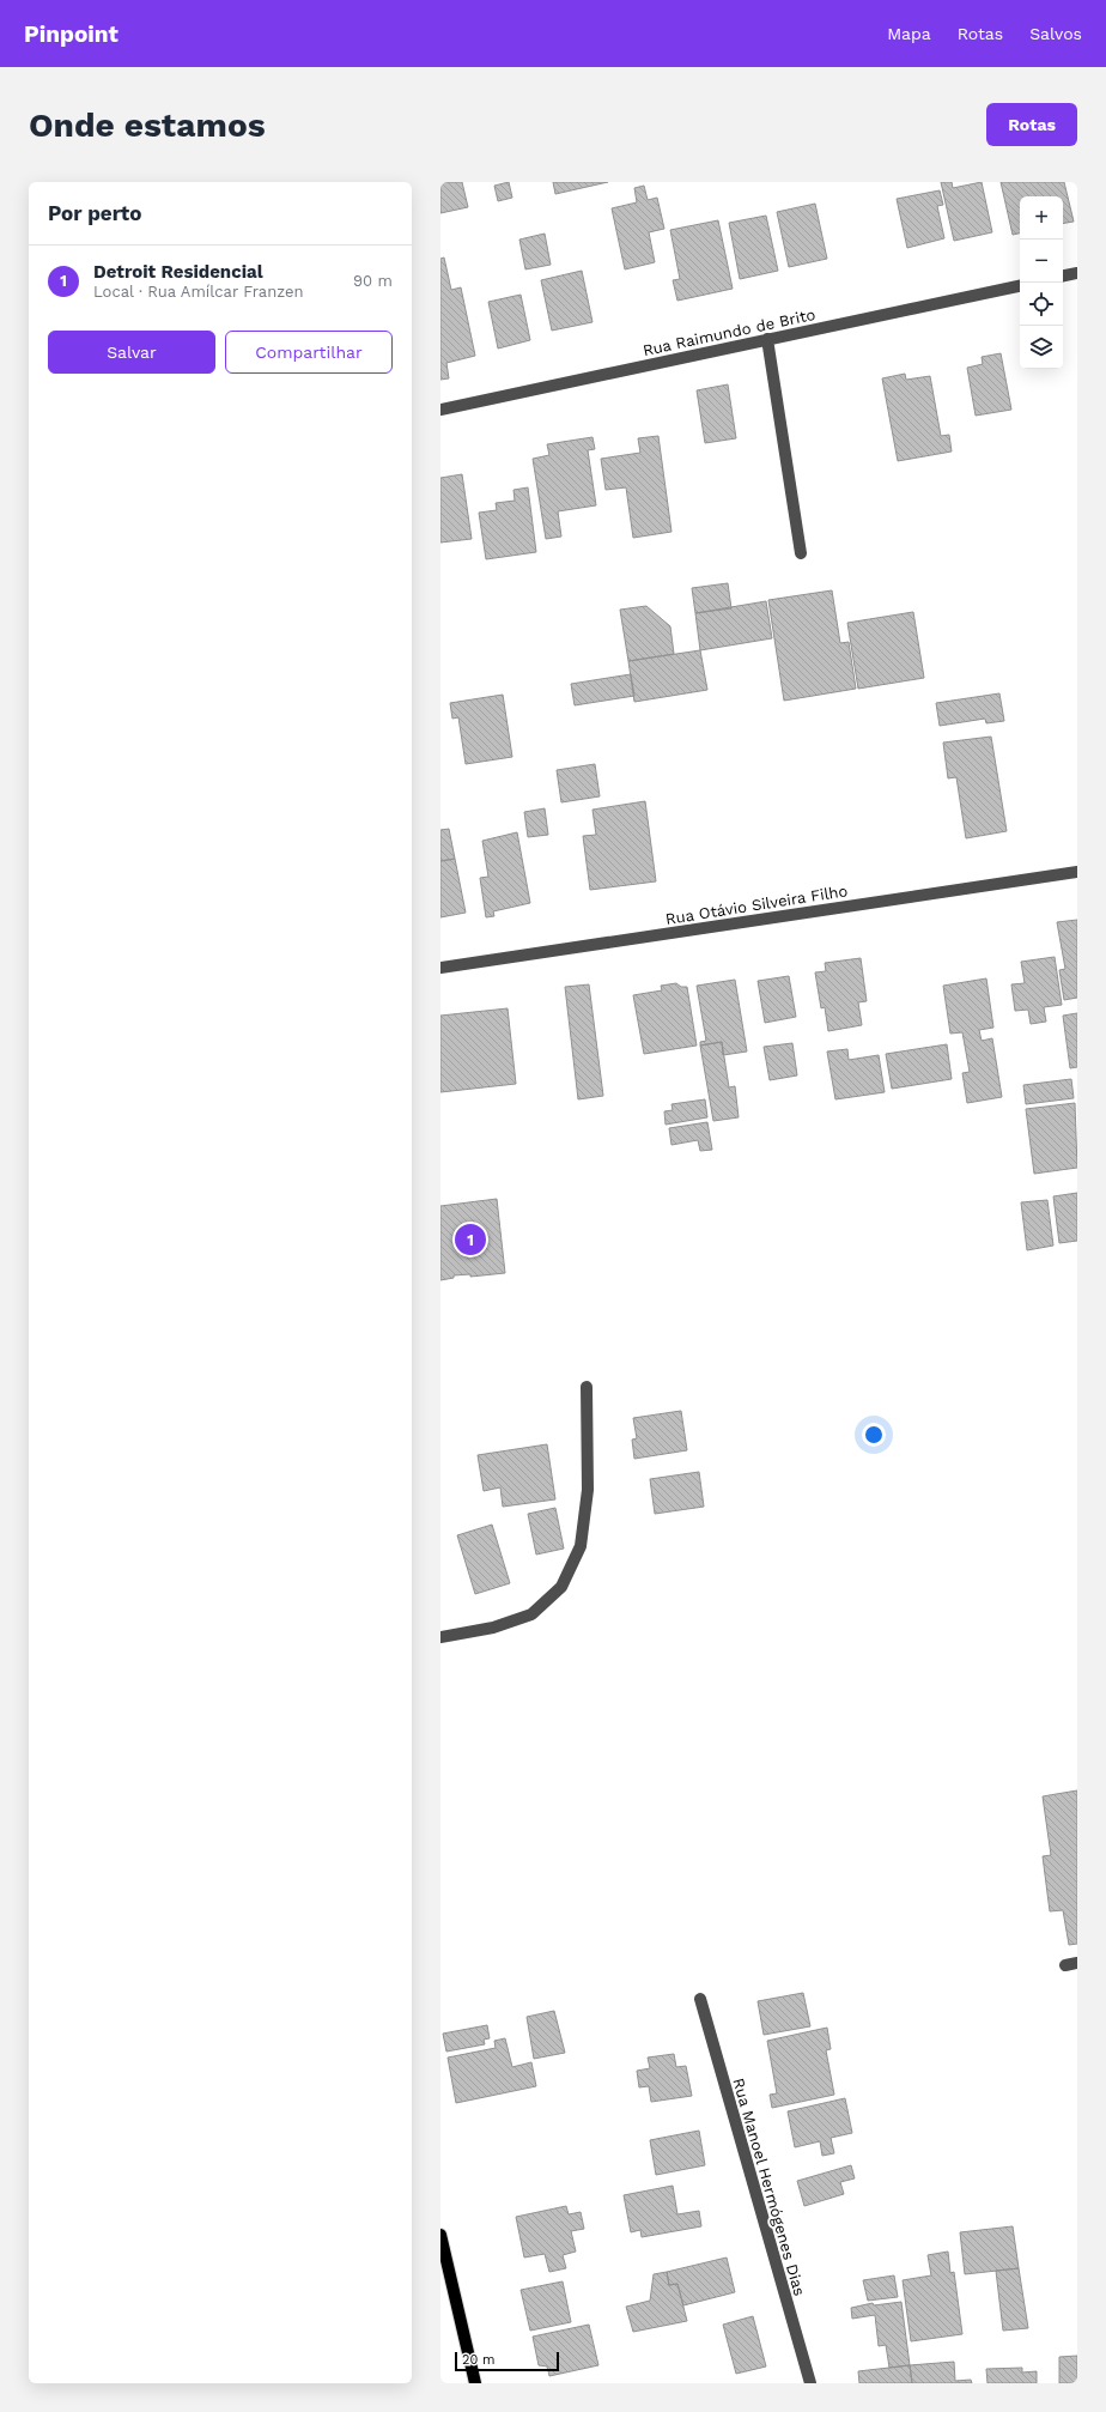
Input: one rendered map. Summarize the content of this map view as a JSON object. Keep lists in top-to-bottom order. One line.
{"streets":{"street":["Rua Raimundo de Brito","Rua Otávio Silveira Filho","Rua Manoel Hermógenes Dias"]},"scale_bar":"20 m","page":{"header":"Pinpoint","nav":["Mapa","Rotas","Salvos"],"buttons":["Rotas",["Salvar","Compartilhar"]],"title":"Onde estamos","heading":"Por perto","map_buttons":["+","−"],"list":[{"mark":"1","name":"Detroit Residencial","note":"Local · Rua Amílcar Franzen","value":"90 m"}],"pins":"1","scale":"20 m"}}
